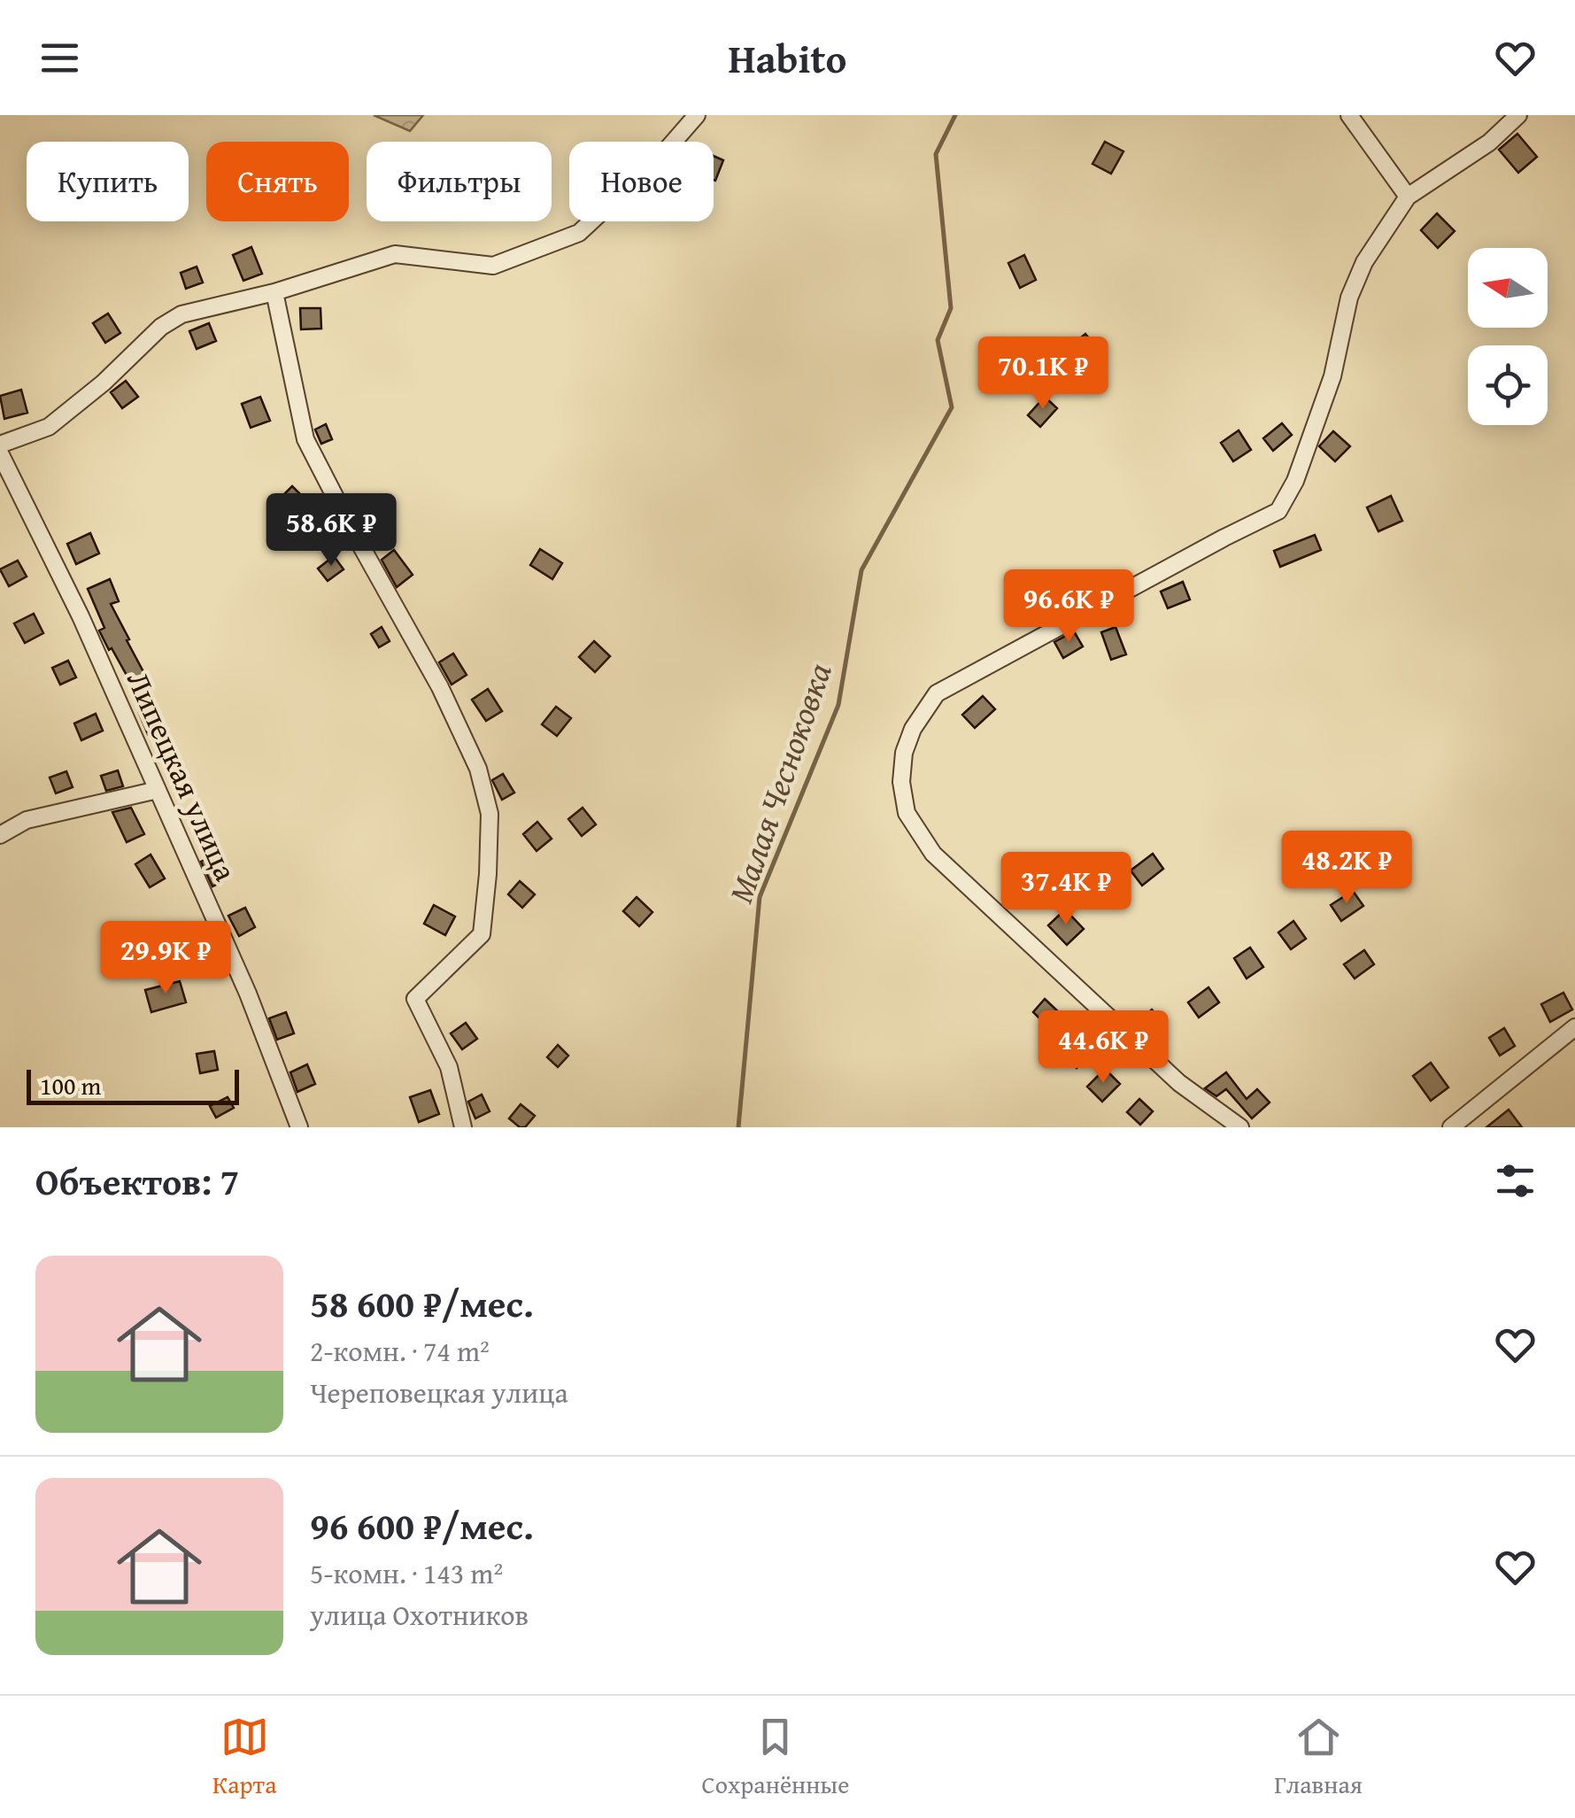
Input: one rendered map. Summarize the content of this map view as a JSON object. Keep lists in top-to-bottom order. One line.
{"streets":{"street":["Липецкая улица"]},"water":["Малая Чесноковка"],"scale_bar":"100 m","north":"left","page":{"header":"Habito","chip":["Купить","Снять","Фильтры","Новое"],"price":["70.1K ₽","58.6K ₽","96.6K ₽","48.2K ₽","37.4K ₽","29.9K ₽","44.6K ₽"],"scale":"100 m","heading":"Объектов: 7","list":[{"name":"58 600 ₽/мес.","note":"2-комн. · 74 m² · Череповецкая улица"},{"name":"96 600 ₽/мес.","note":"5-комн. · 143 m² · улица Охотников"}],"tabs":["Карта","Сохранённые","Главная"]}}
